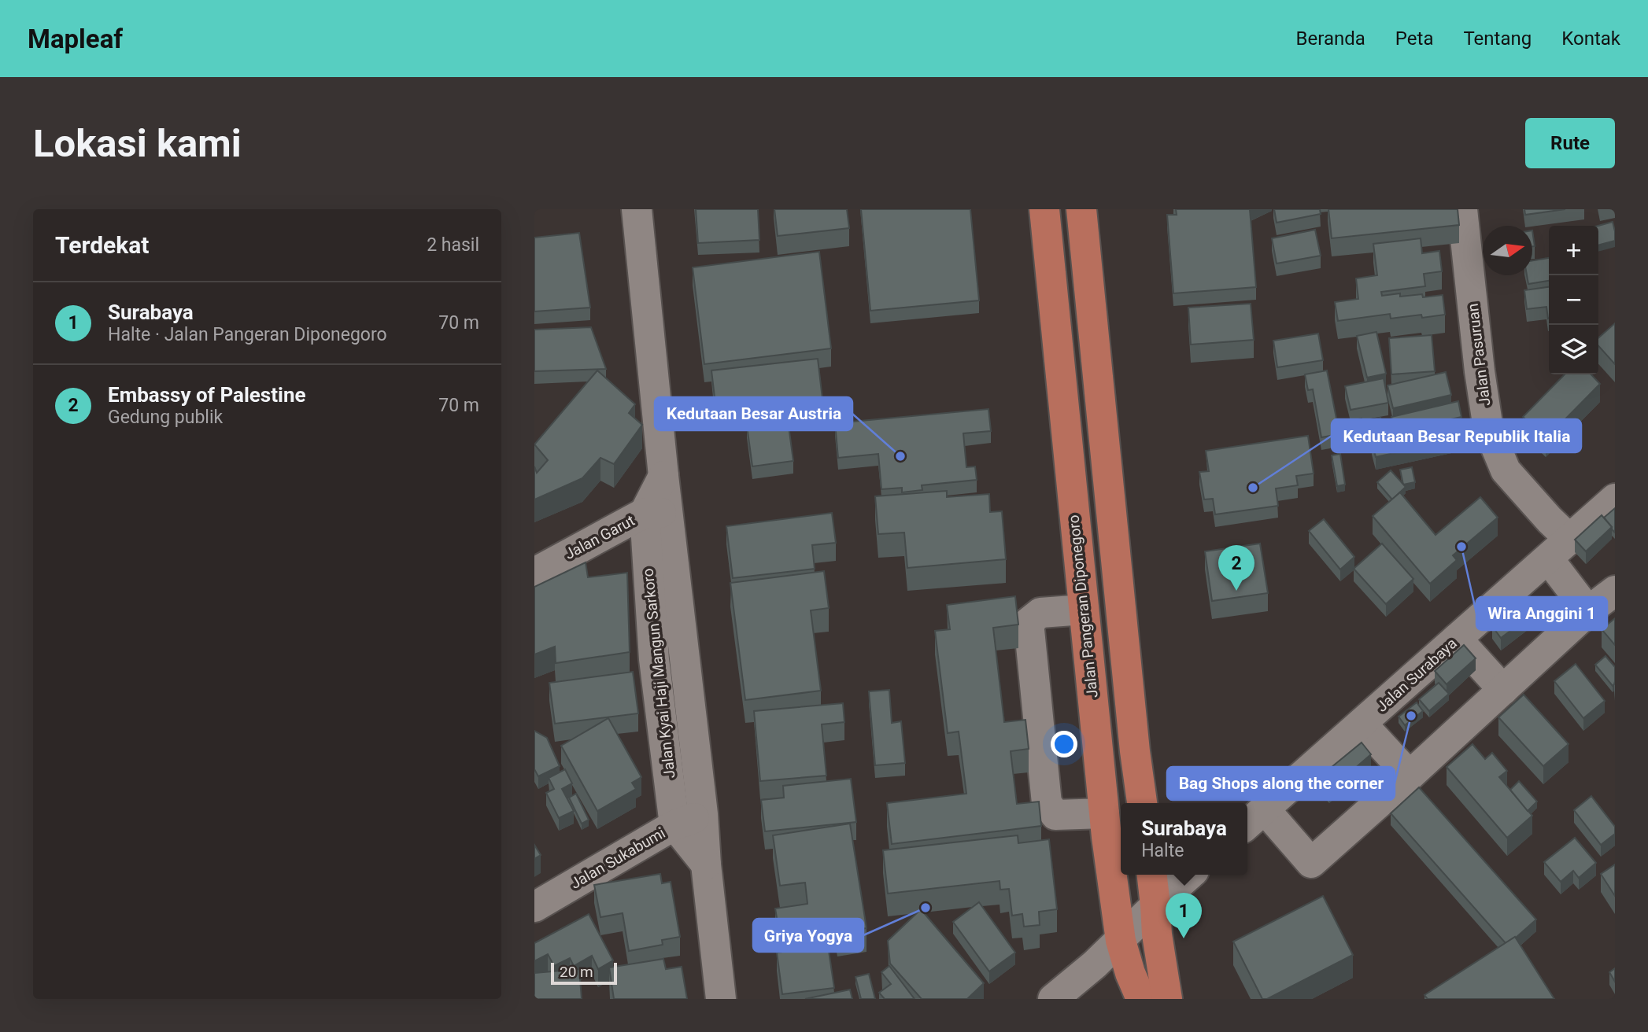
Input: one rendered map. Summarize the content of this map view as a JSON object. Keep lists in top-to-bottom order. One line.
{"streets":{"main road":["Jalan Pangeran Diponegoro"],"street":["Jalan Pasuruan","Jalan Garut","Jalan Kyai Haji Mangun Sarkoro","Jalan Surabaya","Jalan Sukabumi"]},"crossings":[["Jalan Pasuruan","Jalan Surabaya"],["Jalan Garut","Jalan Kyai Haji Mangun Sarkoro"],["Jalan Kyai Haji Mangun Sarkoro","Jalan Sukabumi"]],"places":["Kedutaan Besar Austria","Kedutaan Besar Republik Italia","Wira Anggini 1","Bag Shops along the corner","Griya Yogya"],"scale_bar":"20 m","north":"right","page":{"header":"Mapleaf","nav":["Beranda","Peta","Tentang","Kontak"],"buttons":"Rute","title":"Lokasi kami","heading":["Terdekat","2 hasil"],"map_buttons":["+","−"],"list":[{"mark":"1","name":"Surabaya","note":"Halte · Jalan Pangeran Diponegoro","value":"70 m"},{"mark":"2","name":"Embassy of Palestine","note":"Gedung publik","value":"70 m"}],"pins":["2","1"],"popup":["Surabaya","Halte"],"scale":"20 m"}}
